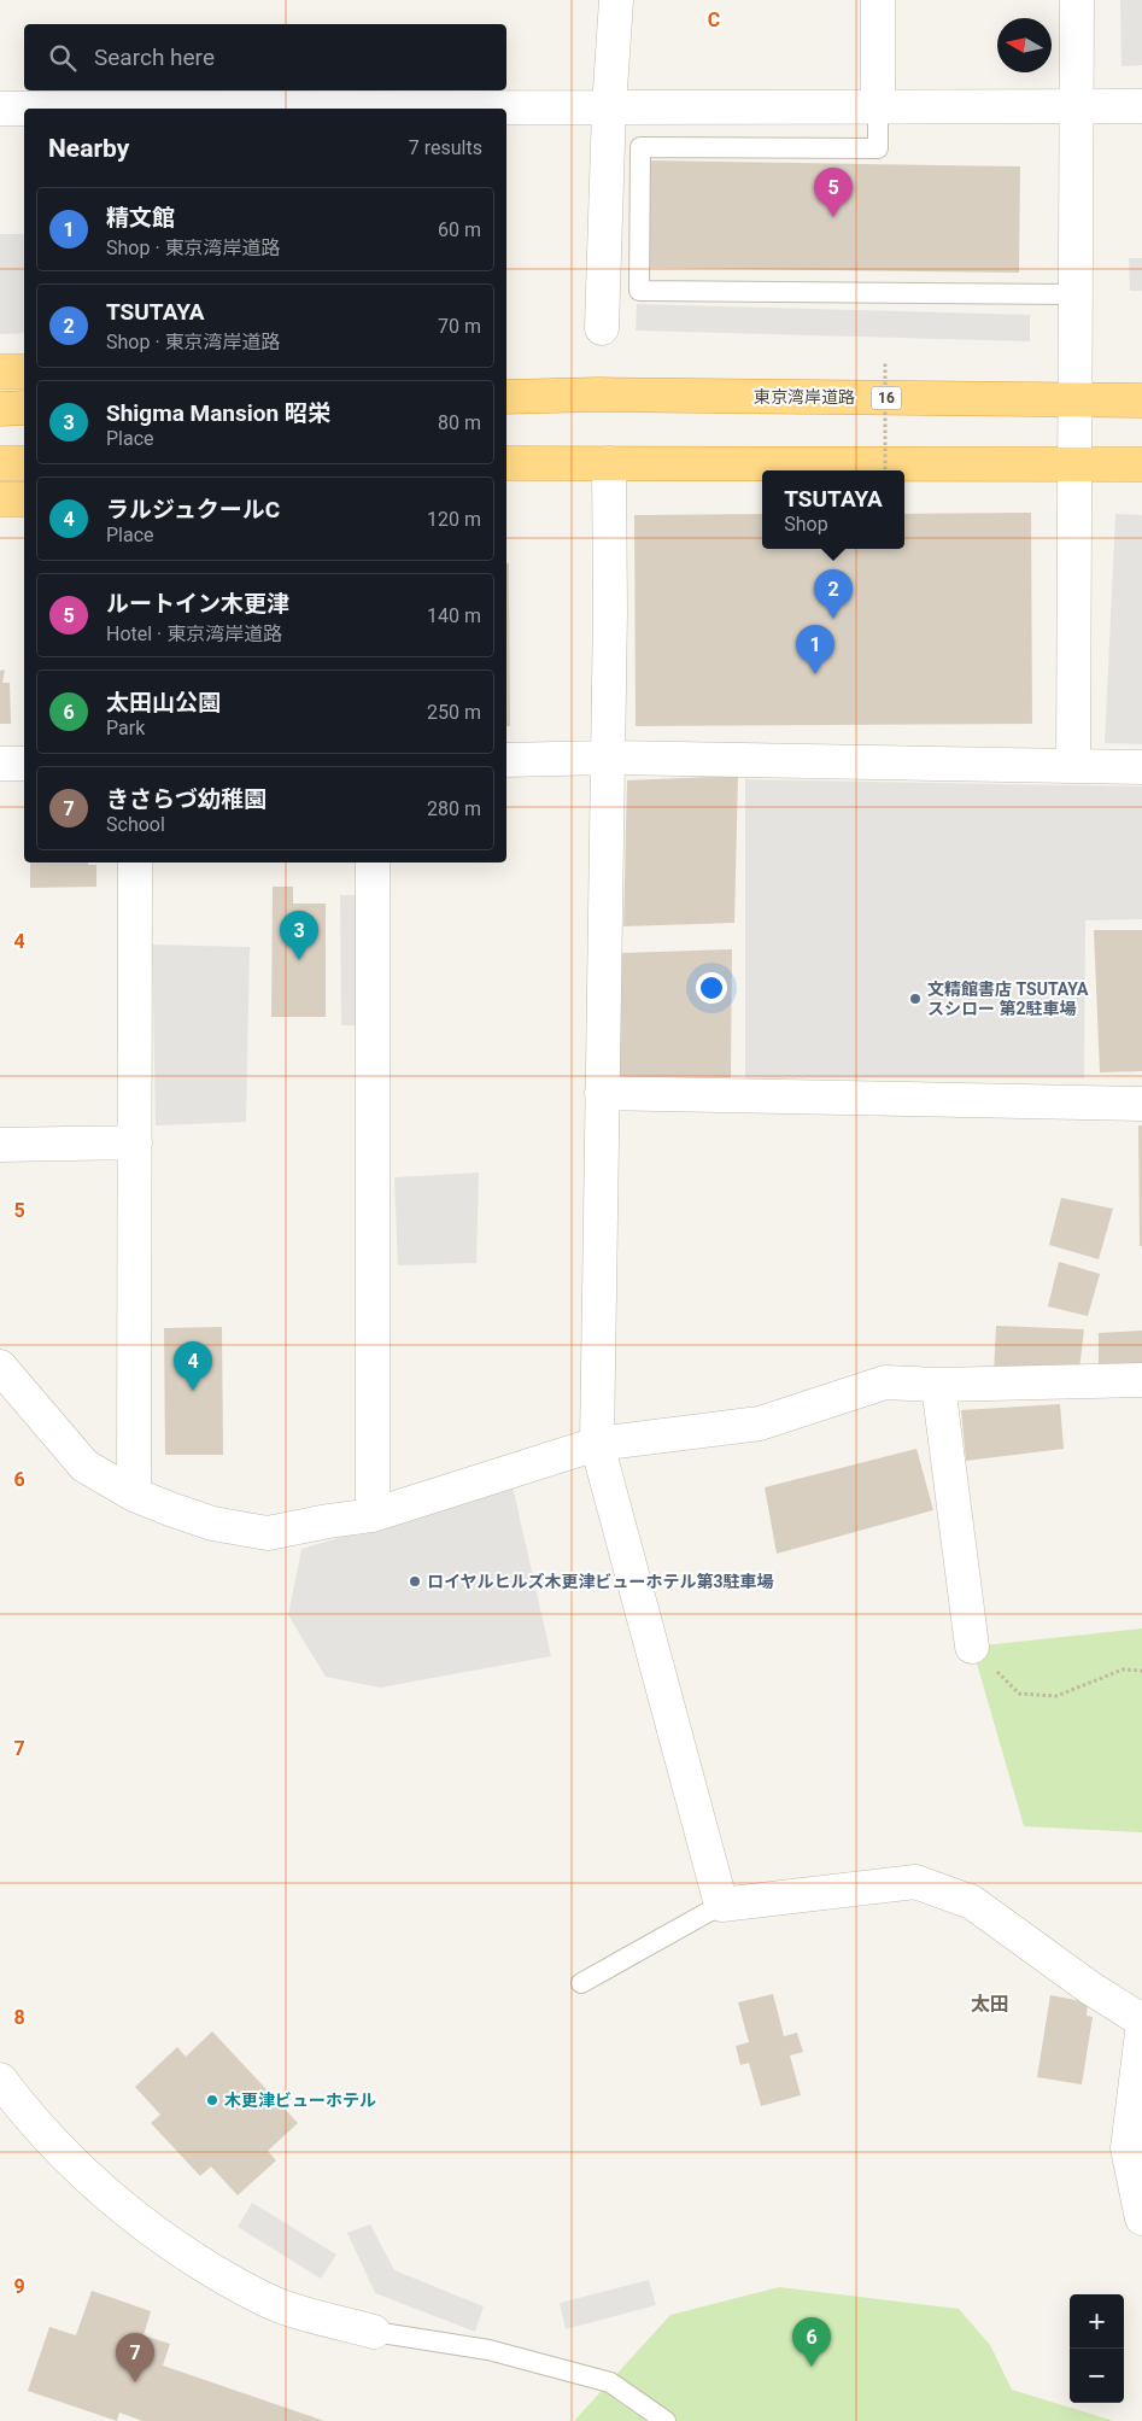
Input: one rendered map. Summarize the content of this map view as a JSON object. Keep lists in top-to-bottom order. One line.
{"streets":{"highway":["東京湾岸道路","16"]},"crossings":[["東京湾岸道路","16"]],"districts":["太田"],"places":["文精館書店 TSUTAYA スシロー 第2駐車場","ロイヤルヒルズ木更津ビューホテル第3駐車場","木更津ビューホテル"],"north":"left","page":{"search":"Search here","heading":["Nearby","7 results"],"pins":["5","2","1","3","4","6","7"],"list":[{"mark":"1","name":"精文館","note":"Shop · 東京湾岸道路","value":"60 m"},{"mark":"2","name":"TSUTAYA","note":"Shop · 東京湾岸道路","value":"70 m"},{"mark":"3","name":"Shigma Mansion 昭栄","note":"Place","value":"80 m"},{"mark":"4","name":"ラルジュクールC","note":"Place","value":"120 m"},{"mark":"5","name":"ルートイン木更津","note":"Hotel · 東京湾岸道路","value":"140 m"},{"mark":"6","name":"太田山公園","note":"Park","value":"250 m"},{"mark":"7","name":"きさらづ幼稚園","note":"School","value":"280 m"}],"popup":["TSUTAYA","Shop"],"map_buttons":["+","−"]},"grid":{"columns":["C"],"rows":["4","5","6","7","8","9"]}}
